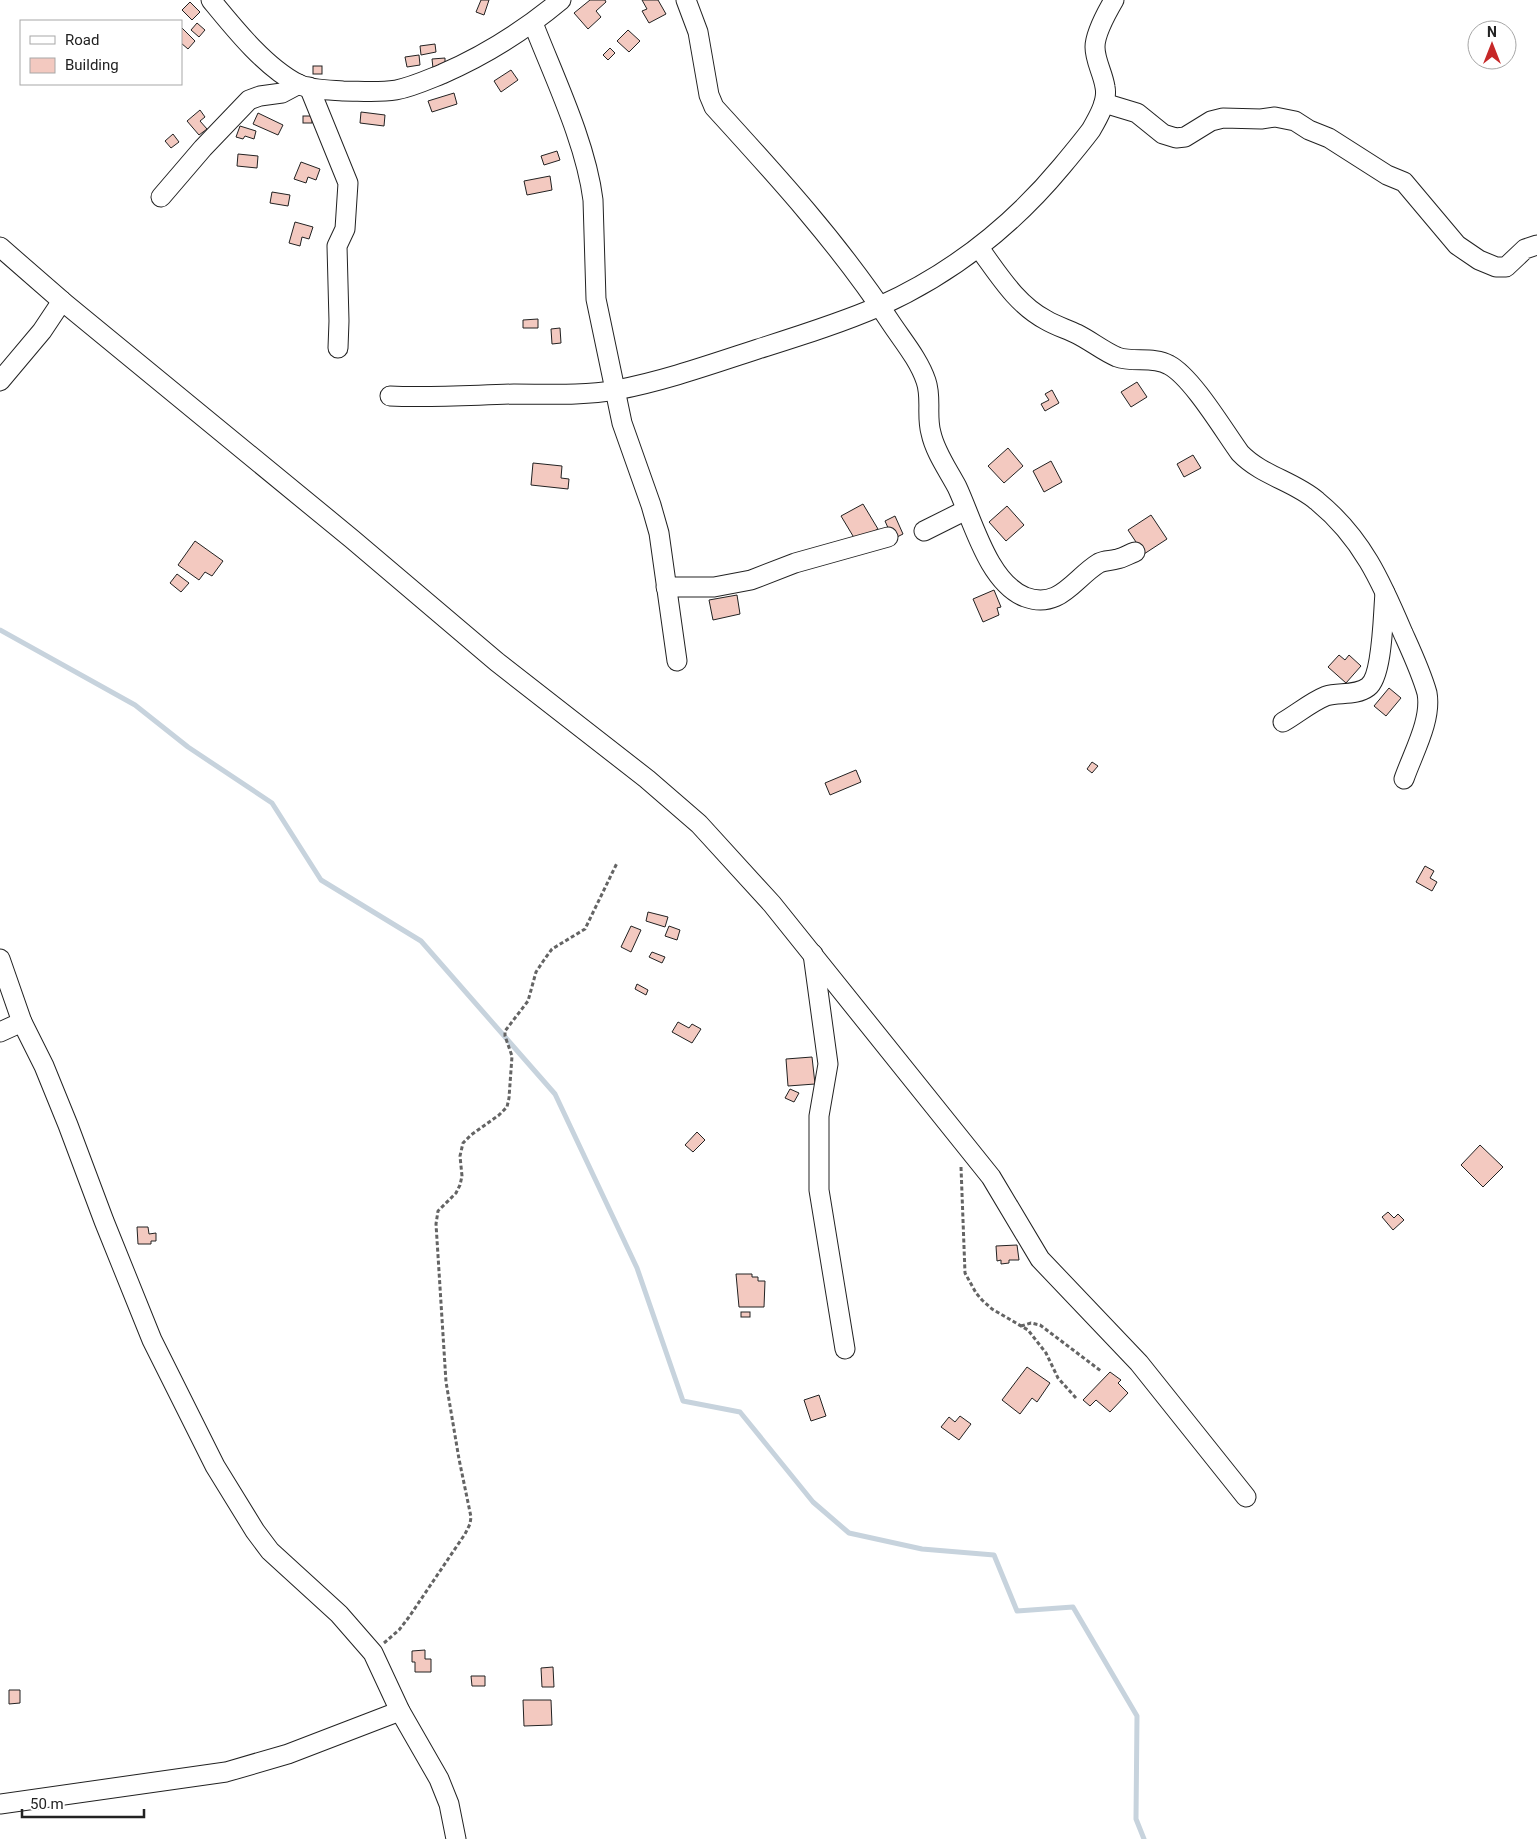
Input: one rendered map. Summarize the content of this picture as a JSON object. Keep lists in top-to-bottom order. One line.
{"legend":["Road","Building"],"scale_bar":"50 m","north":"top"}
